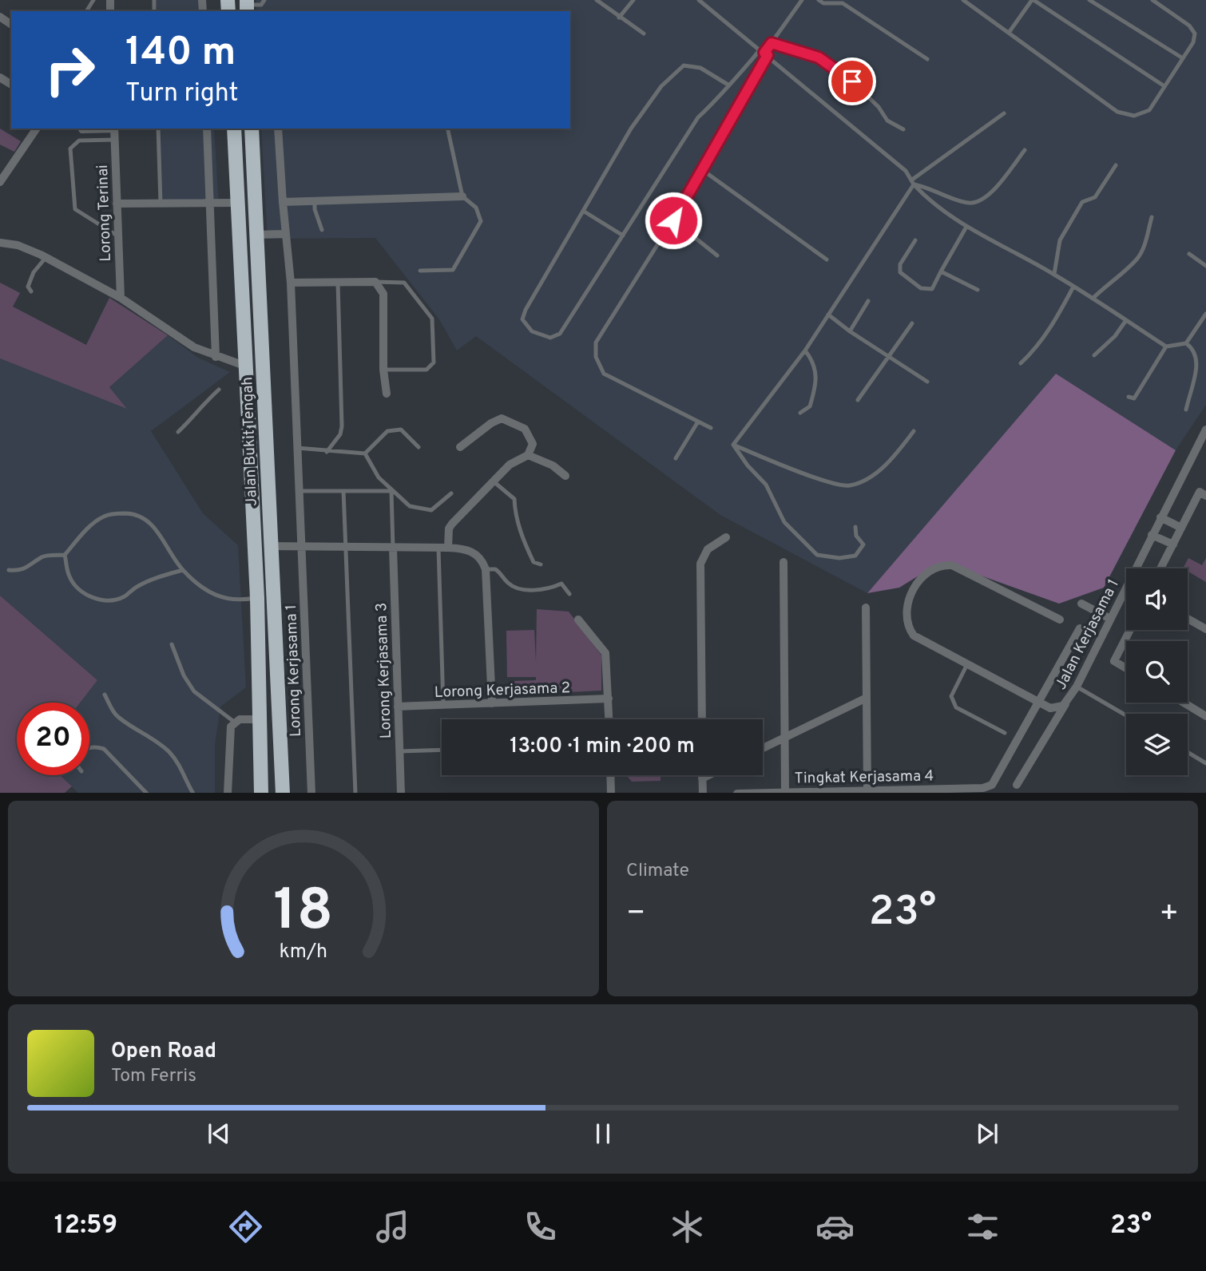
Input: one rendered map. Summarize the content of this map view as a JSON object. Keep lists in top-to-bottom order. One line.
{"streets":{"highway":["Jalan Bukit Tengah"],"street":["Lorong Terinai","Jalan Kerjasama 1","Lorong Kerjasama 1","Lorong Kerjasama 3","Lorong Kerjasama 2","Tingkat Kerjasama 4"]},"crossings":[["Jalan Kerjasama 1","Tingkat Kerjasama 4"],["Lorong Kerjasama 3","Lorong Kerjasama 2"]],"page":{"turn":["140 m","Turn right"],"limit":"20","trip":"13:00 · 1 min · 200 m","tile":"Climate","heat":["−","23°","+"],"song":["Open Road","Tom Ferris"],"tabs":["12:59","23°"],"gauge":["18","km/h"]}}
